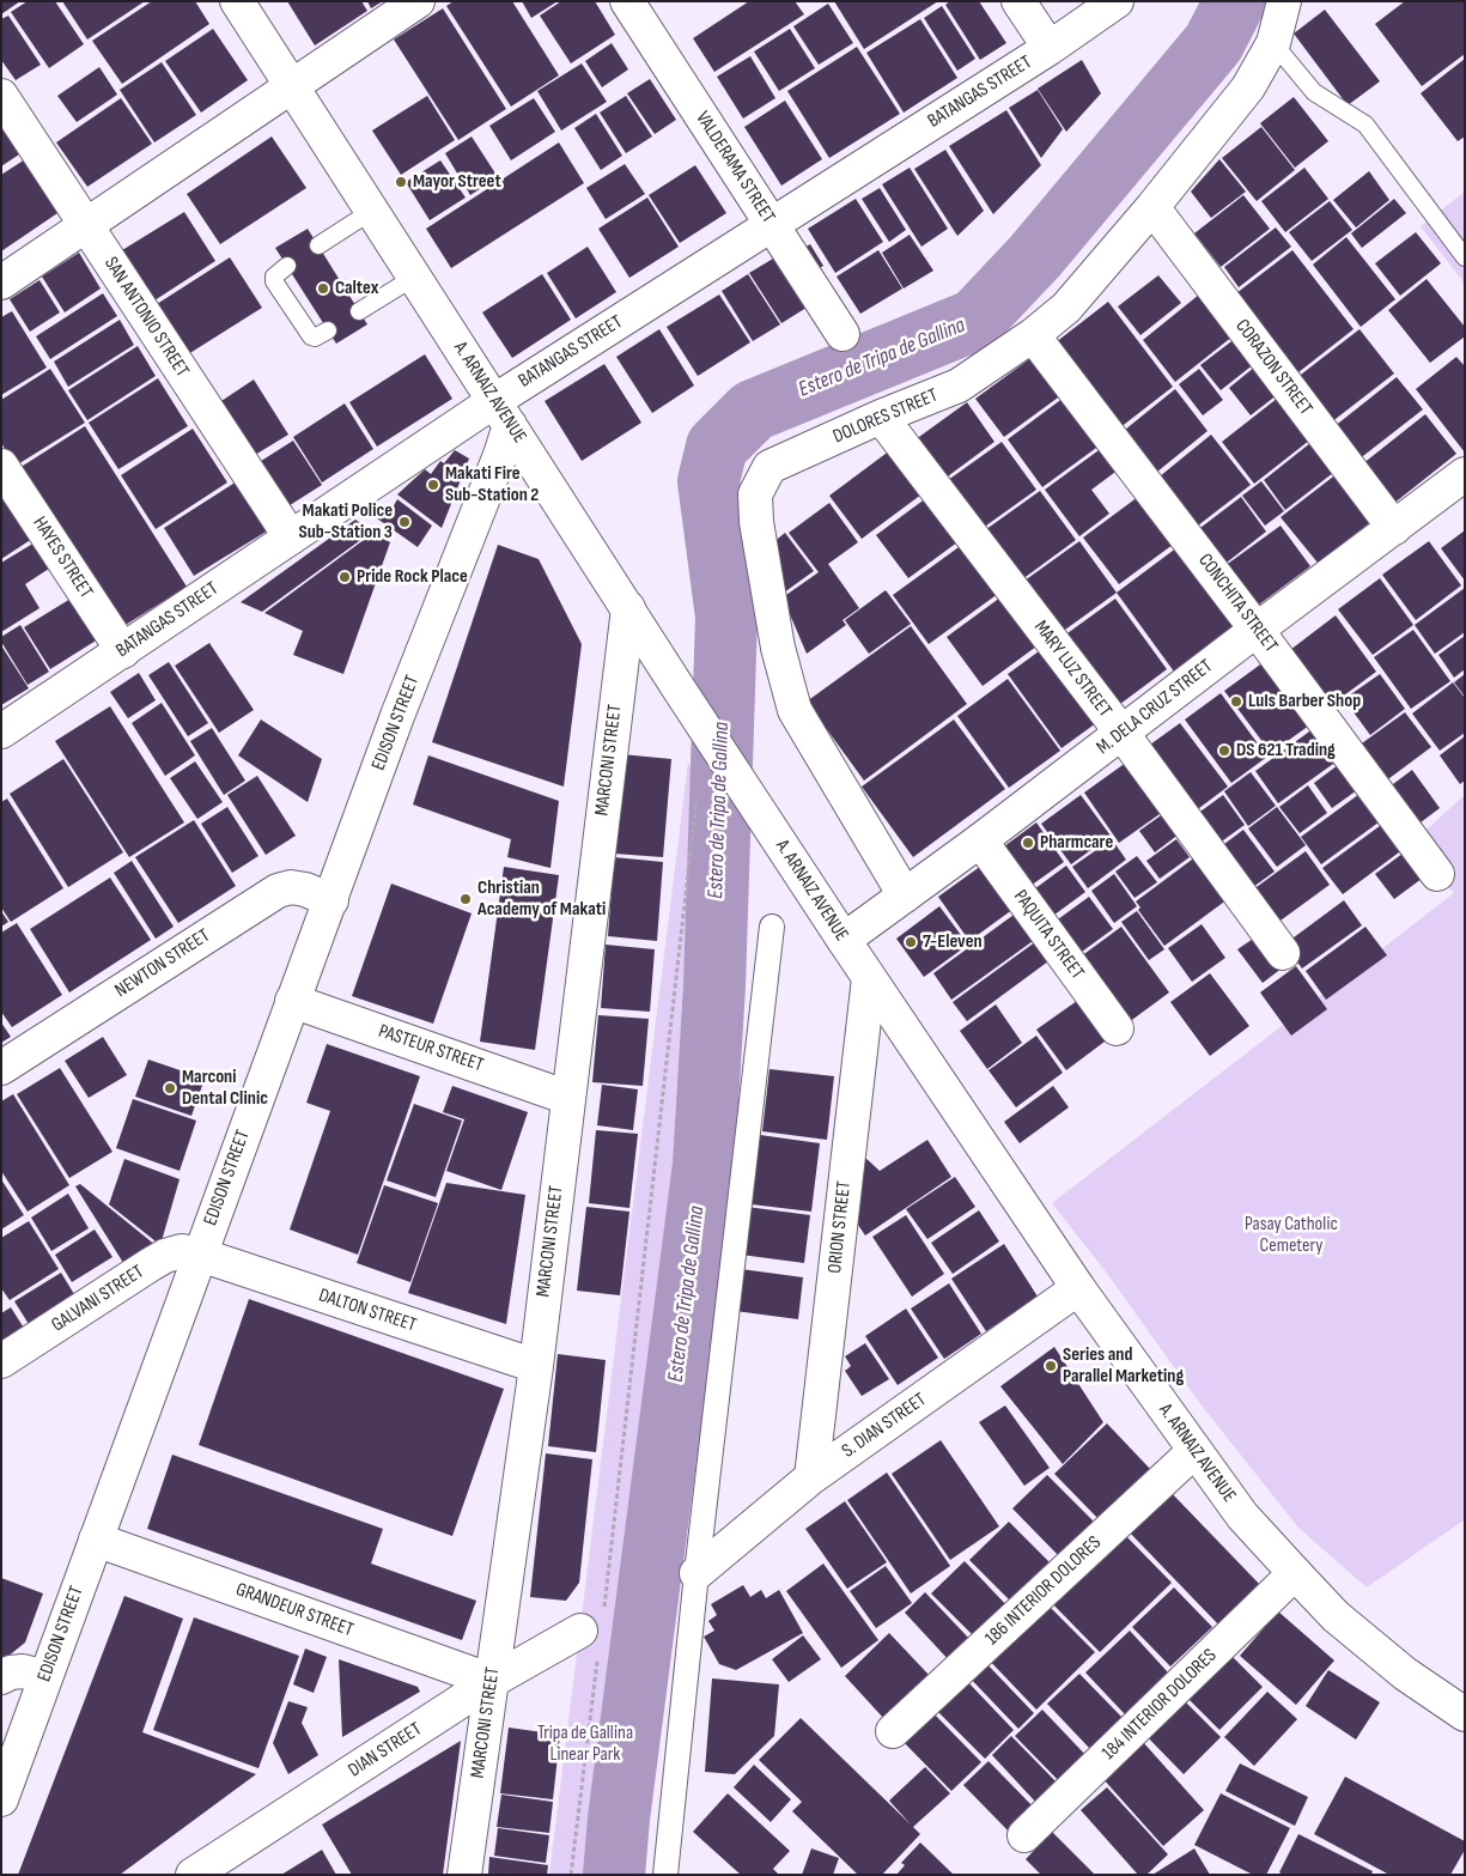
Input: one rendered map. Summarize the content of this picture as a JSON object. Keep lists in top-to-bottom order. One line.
{"streets":{"street":["BATANGAS STREET","VALDERAMA STREET","SAN ANTONIO STREET","CORAZON STREET","A. ARNAIZ AVENUE","DOLORES STREET","HAYES STREET","CONCHITA STREET","MARY LUZ STREET","M. DELA CRUZ STREET","EDISON STREET","MARCONI STREET","PAQUITA STREET","NEWTON STREET","PASTEUR STREET","ORION STREET","GALVANI STREET","DALTON STREET","S. DIAN STREET","186 INTERIOR DOLORES","GRANDEUR STREET","184 INTERIOR DOLORES","DIAN STREET"]},"crossings":[["BATANGAS STREET","VALDERAMA STREET"],["BATANGAS STREET","SAN ANTONIO STREET"],["BATANGAS STREET","A. ARNAIZ AVENUE"],["BATANGAS STREET","HAYES STREET"],["BATANGAS STREET","EDISON STREET"],["CORAZON STREET","DOLORES STREET"],["CORAZON STREET","M. DELA CRUZ STREET"],["A. ARNAIZ AVENUE","M. DELA CRUZ STREET"],["A. ARNAIZ AVENUE","EDISON STREET"],["A. ARNAIZ AVENUE","MARCONI STREET"],["A. ARNAIZ AVENUE","ORION STREET"],["A. ARNAIZ AVENUE","S. DIAN STREET"],["A. ARNAIZ AVENUE","186 INTERIOR DOLORES"],["A. ARNAIZ AVENUE","184 INTERIOR DOLORES"],["DOLORES STREET","CONCHITA STREET"],["DOLORES STREET","MARY LUZ STREET"],["DOLORES STREET","M. DELA CRUZ STREET"],["CONCHITA STREET","M. DELA CRUZ STREET"],["MARY LUZ STREET","M. DELA CRUZ STREET"],["M. DELA CRUZ STREET","PAQUITA STREET"],["EDISON STREET","NEWTON STREET"],["EDISON STREET","PASTEUR STREET"],["EDISON STREET","GALVANI STREET"],["EDISON STREET","DALTON STREET"],["EDISON STREET","GRANDEUR STREET"],["MARCONI STREET","PASTEUR STREET"],["MARCONI STREET","DALTON STREET"],["MARCONI STREET","GRANDEUR STREET"],["MARCONI STREET","DIAN STREET"],["ORION STREET","S. DIAN STREET"],["GALVANI STREET","DALTON STREET"],["GRANDEUR STREET","DIAN STREET"]],"water":["Estero de Tripa de Gallina"],"parks":["Pasay Catholic Cemetery","Tripa de Gallina Linear Park"],"places":["Mayor Street","Caltex","Makati Fire Sub-Station 2","Makati Police Sub-Station 3","Pride Rock Place","LuIs Barber Shop","DS 621 Trading","Pharmcare","Christian Academy of Makati","7-Eleven","Marconi Dental Clinic","Series and Parallel Marketing"]}
